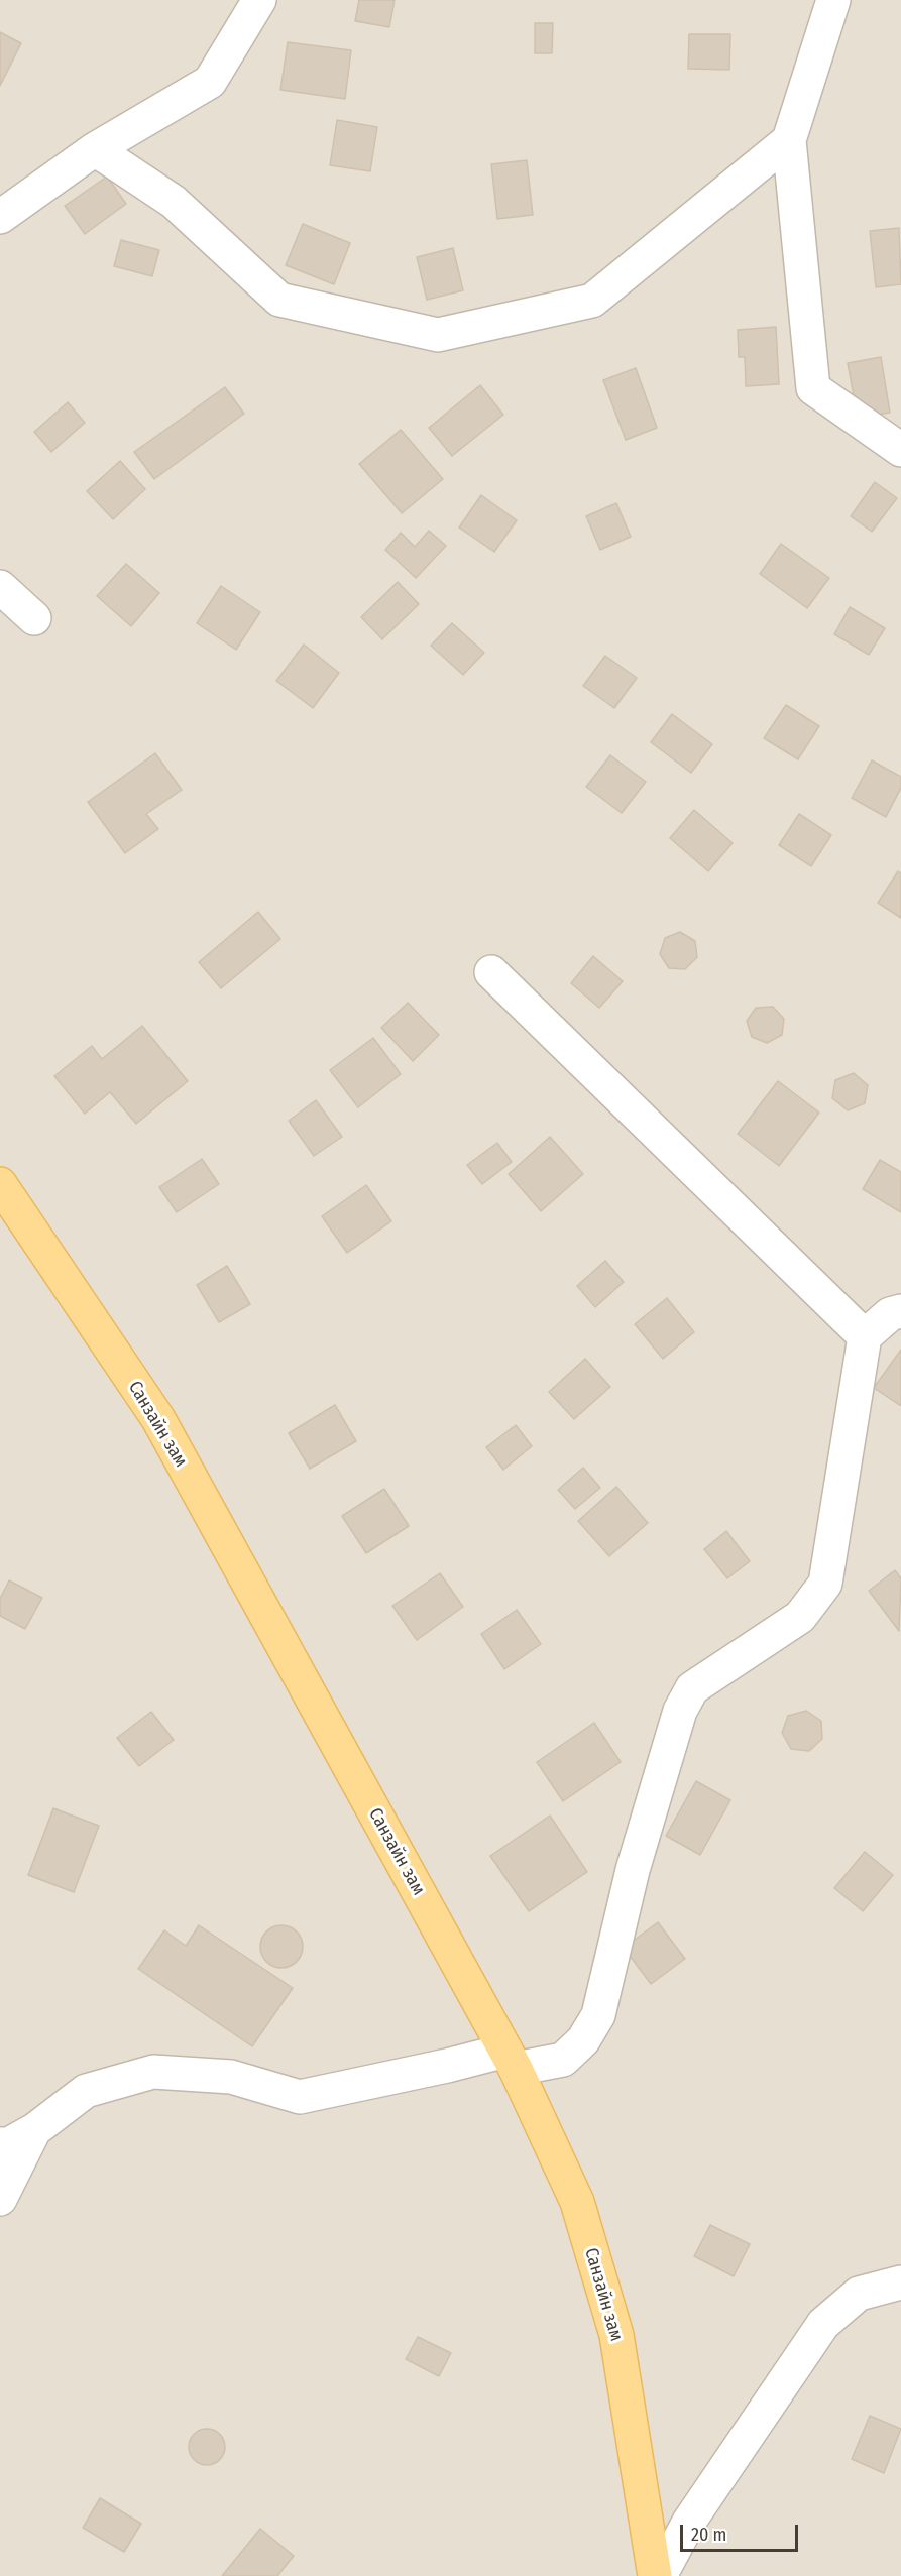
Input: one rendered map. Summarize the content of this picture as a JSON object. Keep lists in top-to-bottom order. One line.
{"streets":{"main road":["Санзайн зам"]},"scale_bar":"20 m"}
